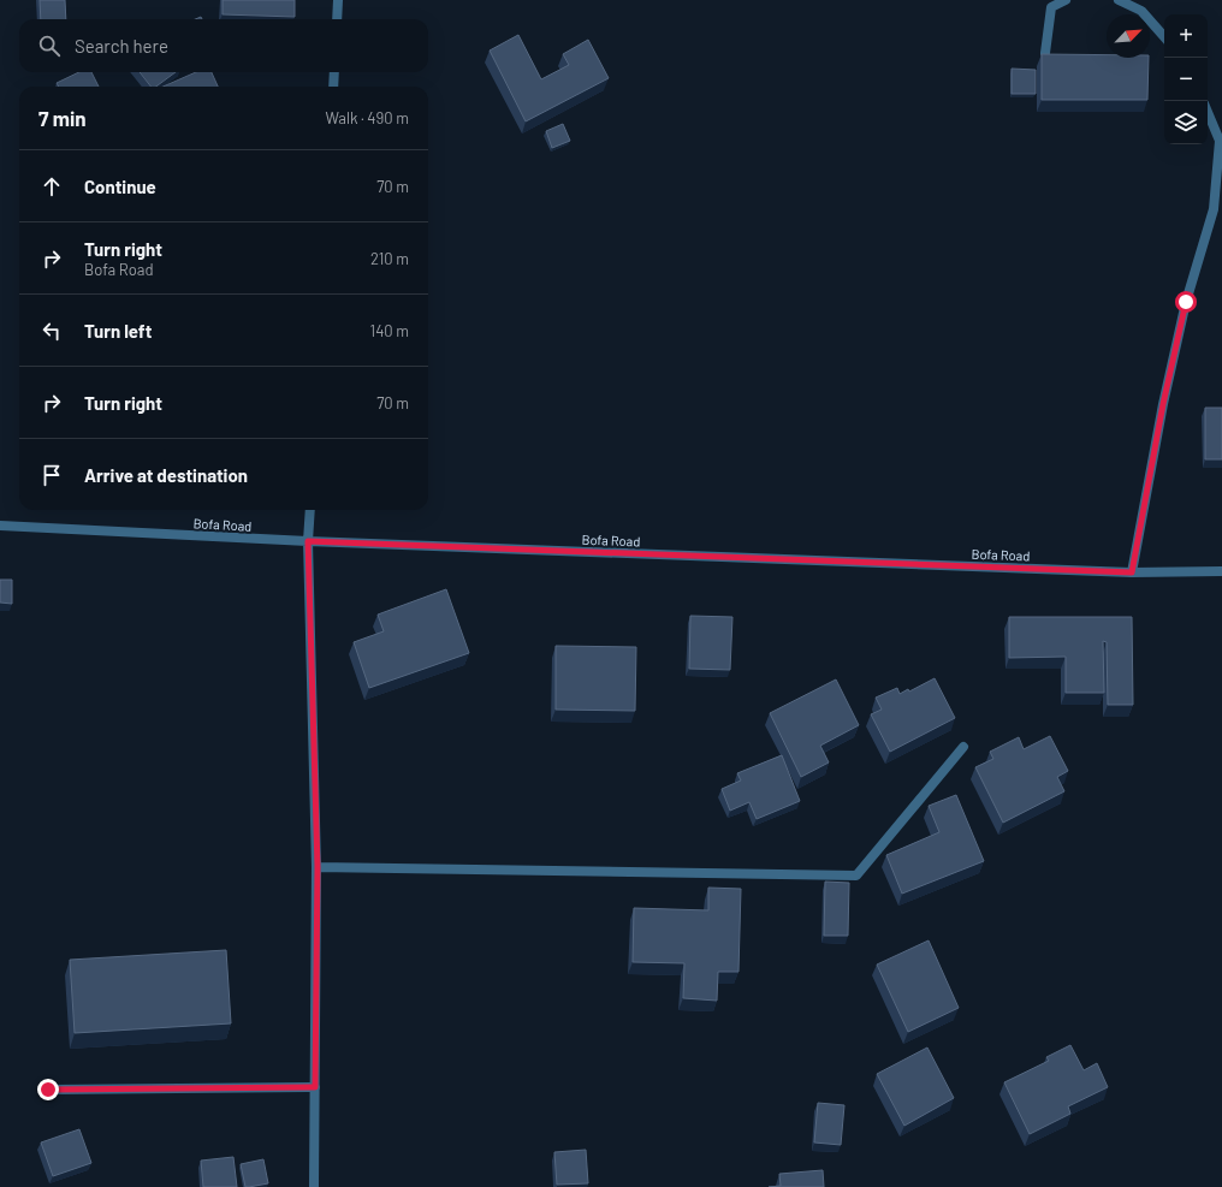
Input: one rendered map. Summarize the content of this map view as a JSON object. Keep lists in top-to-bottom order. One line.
{"streets":{"street":["Bofa Road"]},"north":"top right","page":{"map_buttons":["+","−"],"search":"Search here","heading":["7 min","Walk · 490 m"],"list":[["Continue","70 m"],["Turn right","Bofa Road","210 m"],["Turn left","140 m"],["Turn right","70 m"],"Arrive at destination"]}}
